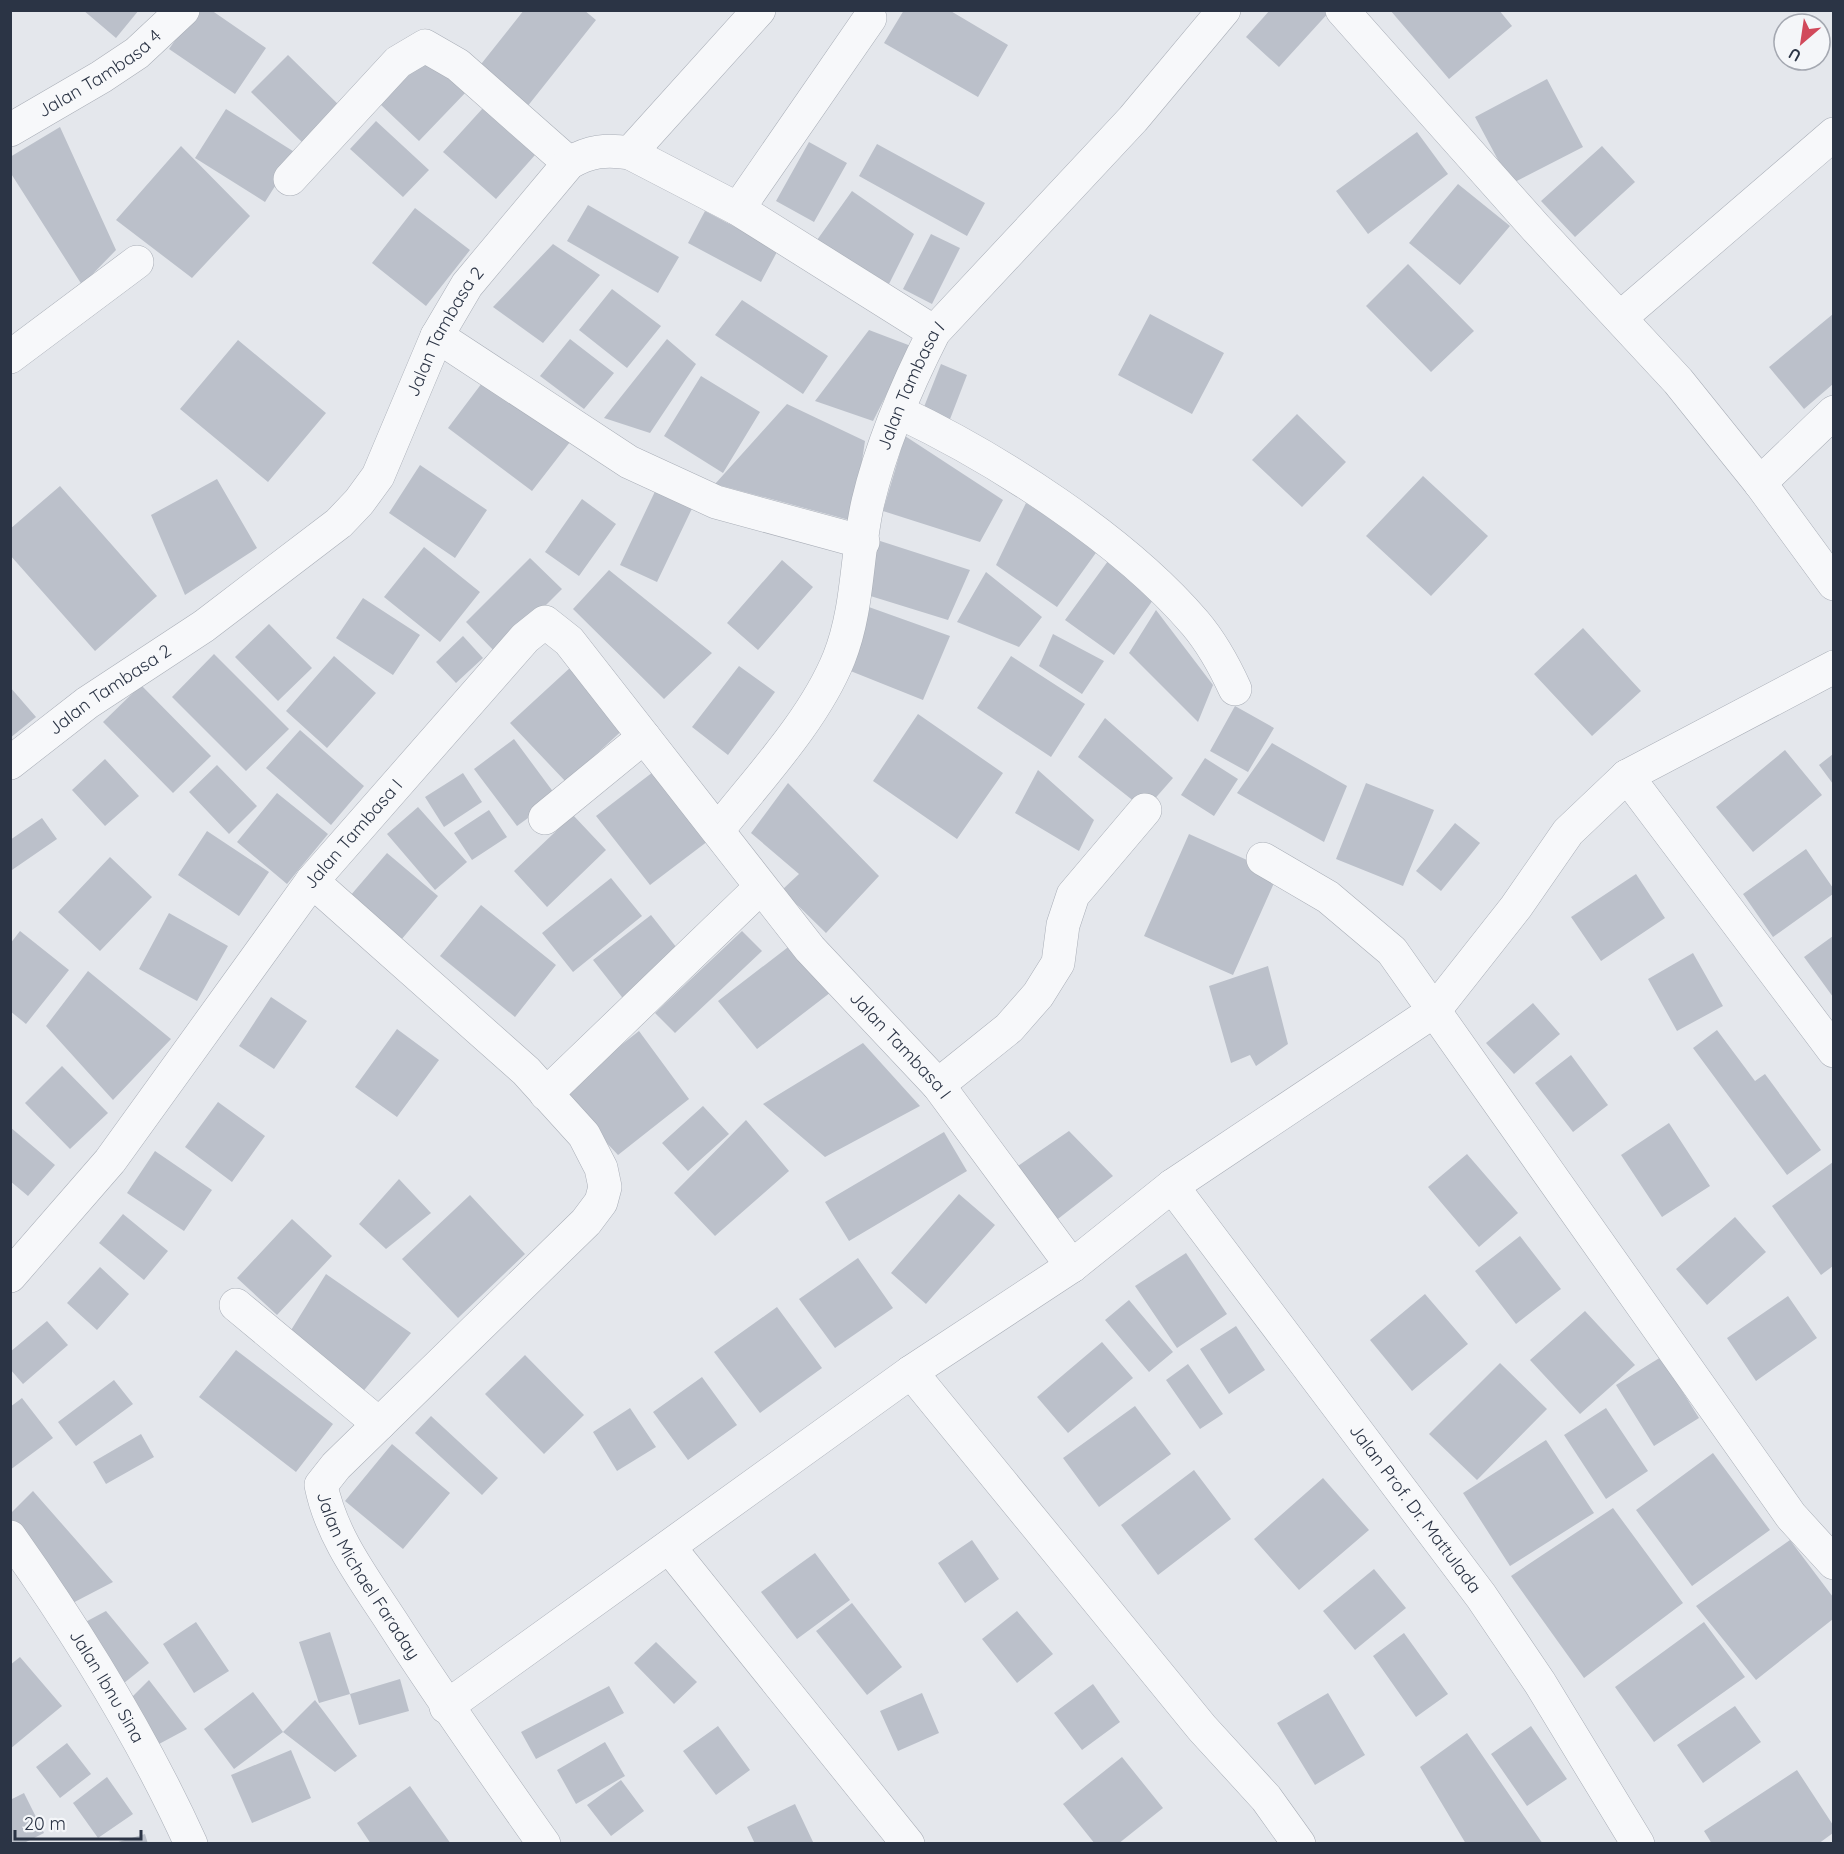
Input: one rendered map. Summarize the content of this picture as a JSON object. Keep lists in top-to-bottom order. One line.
{"streets":{"street":["Jalan Tambasa 4","Jalan Tambasa 2","Jalan Tambasa I","Jalan Prof. Dr. Mattulada","Jalan Michael Faraday","Jalan Ibnu Sina"]},"crossings":[["Jalan Tambasa 2","Jalan Tambasa I"],["Jalan Tambasa I","Jalan Michael Faraday"]],"scale_bar":"20 m","north":"bottom left"}
